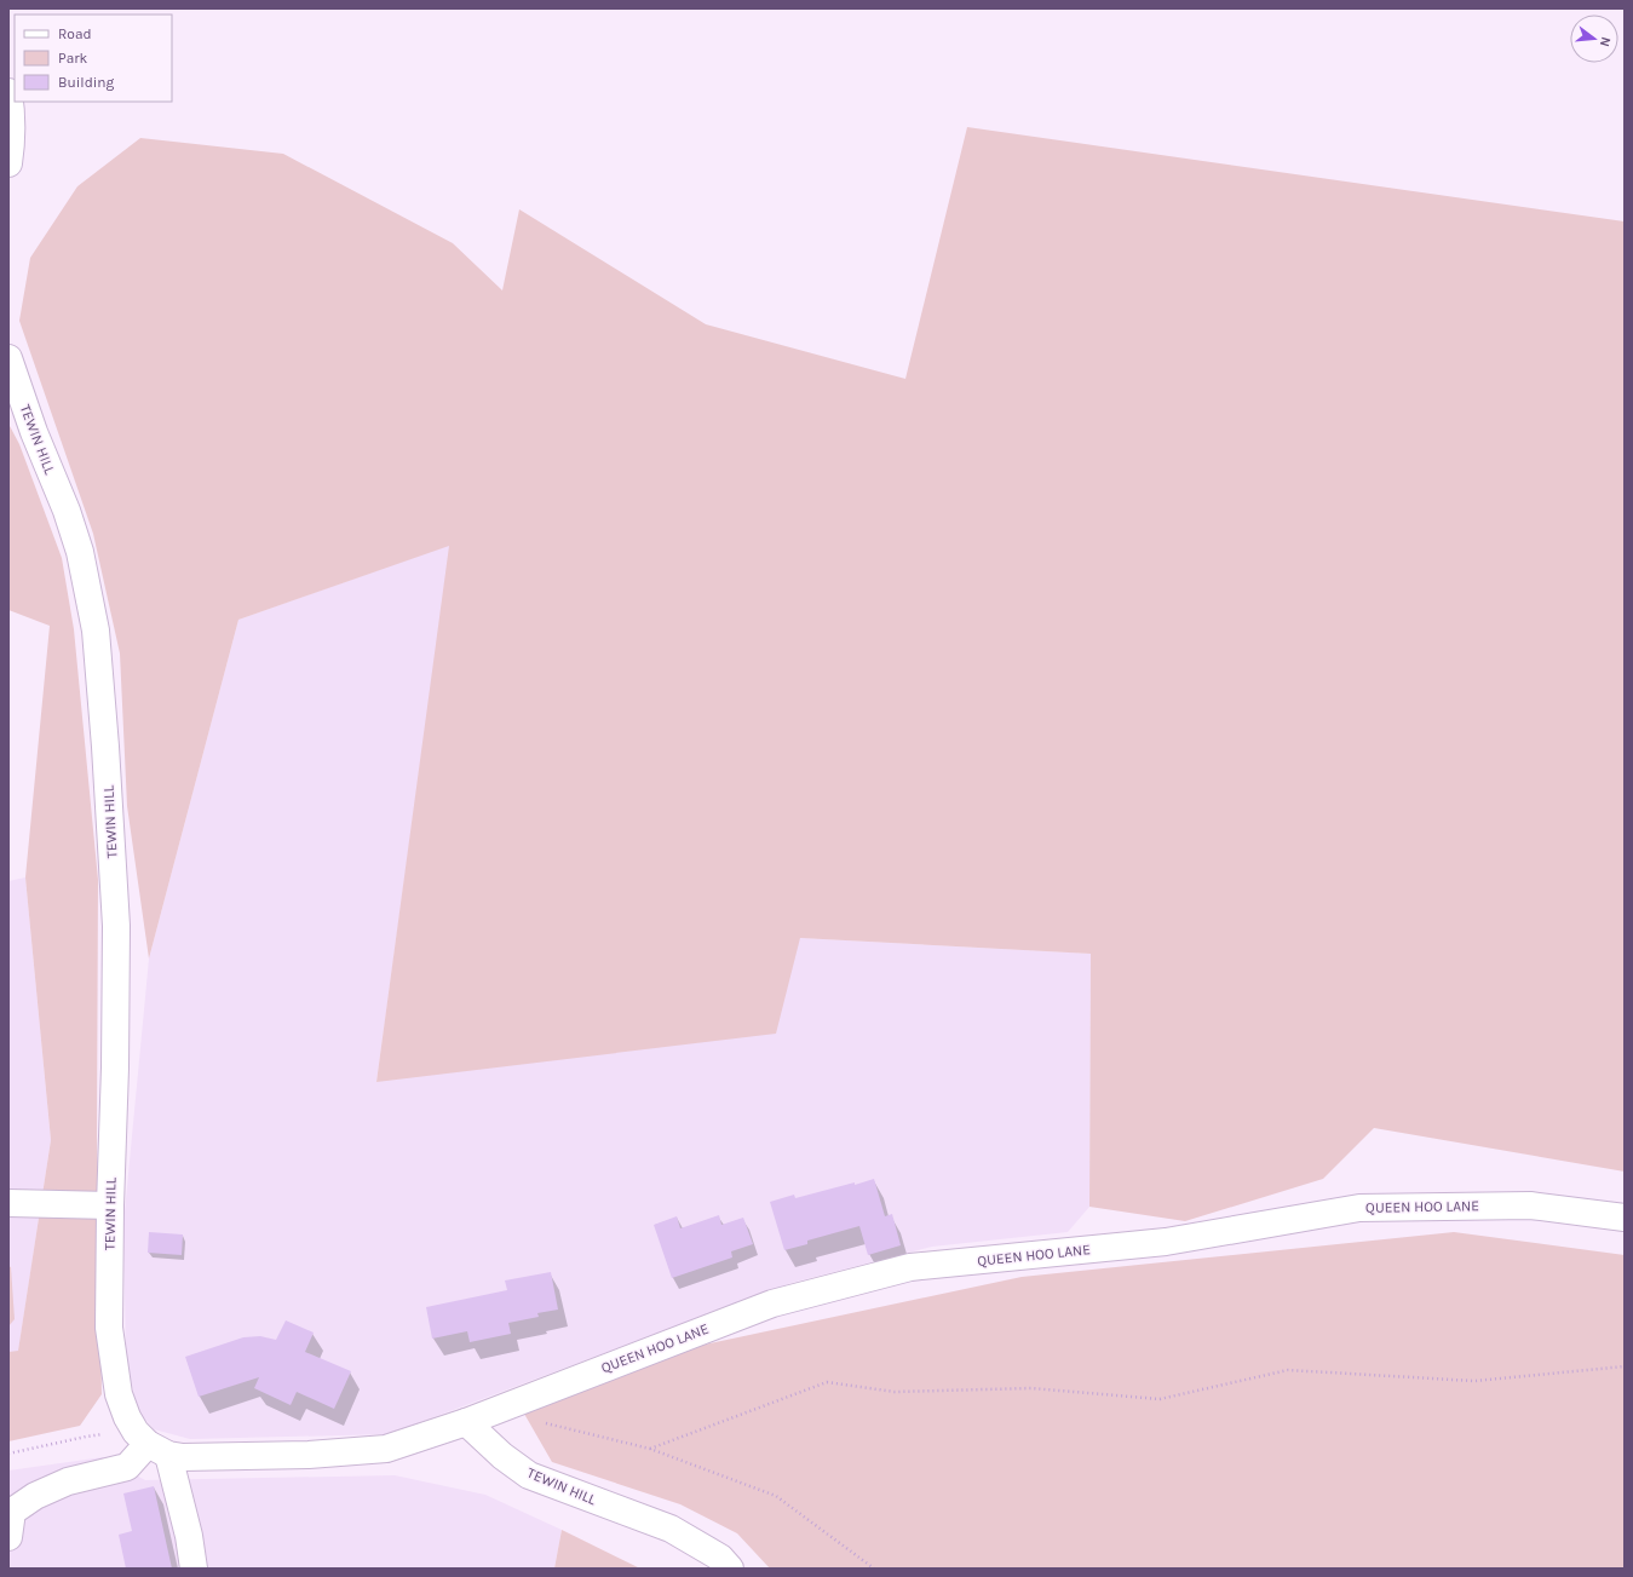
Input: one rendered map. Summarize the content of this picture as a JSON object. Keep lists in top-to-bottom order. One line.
{"streets":{"street":["TEWIN HILL","QUEEN HOO LANE"]},"crossings":[["TEWIN HILL","QUEEN HOO LANE"]],"legend":["Road","Park","Building"],"north":"right"}
